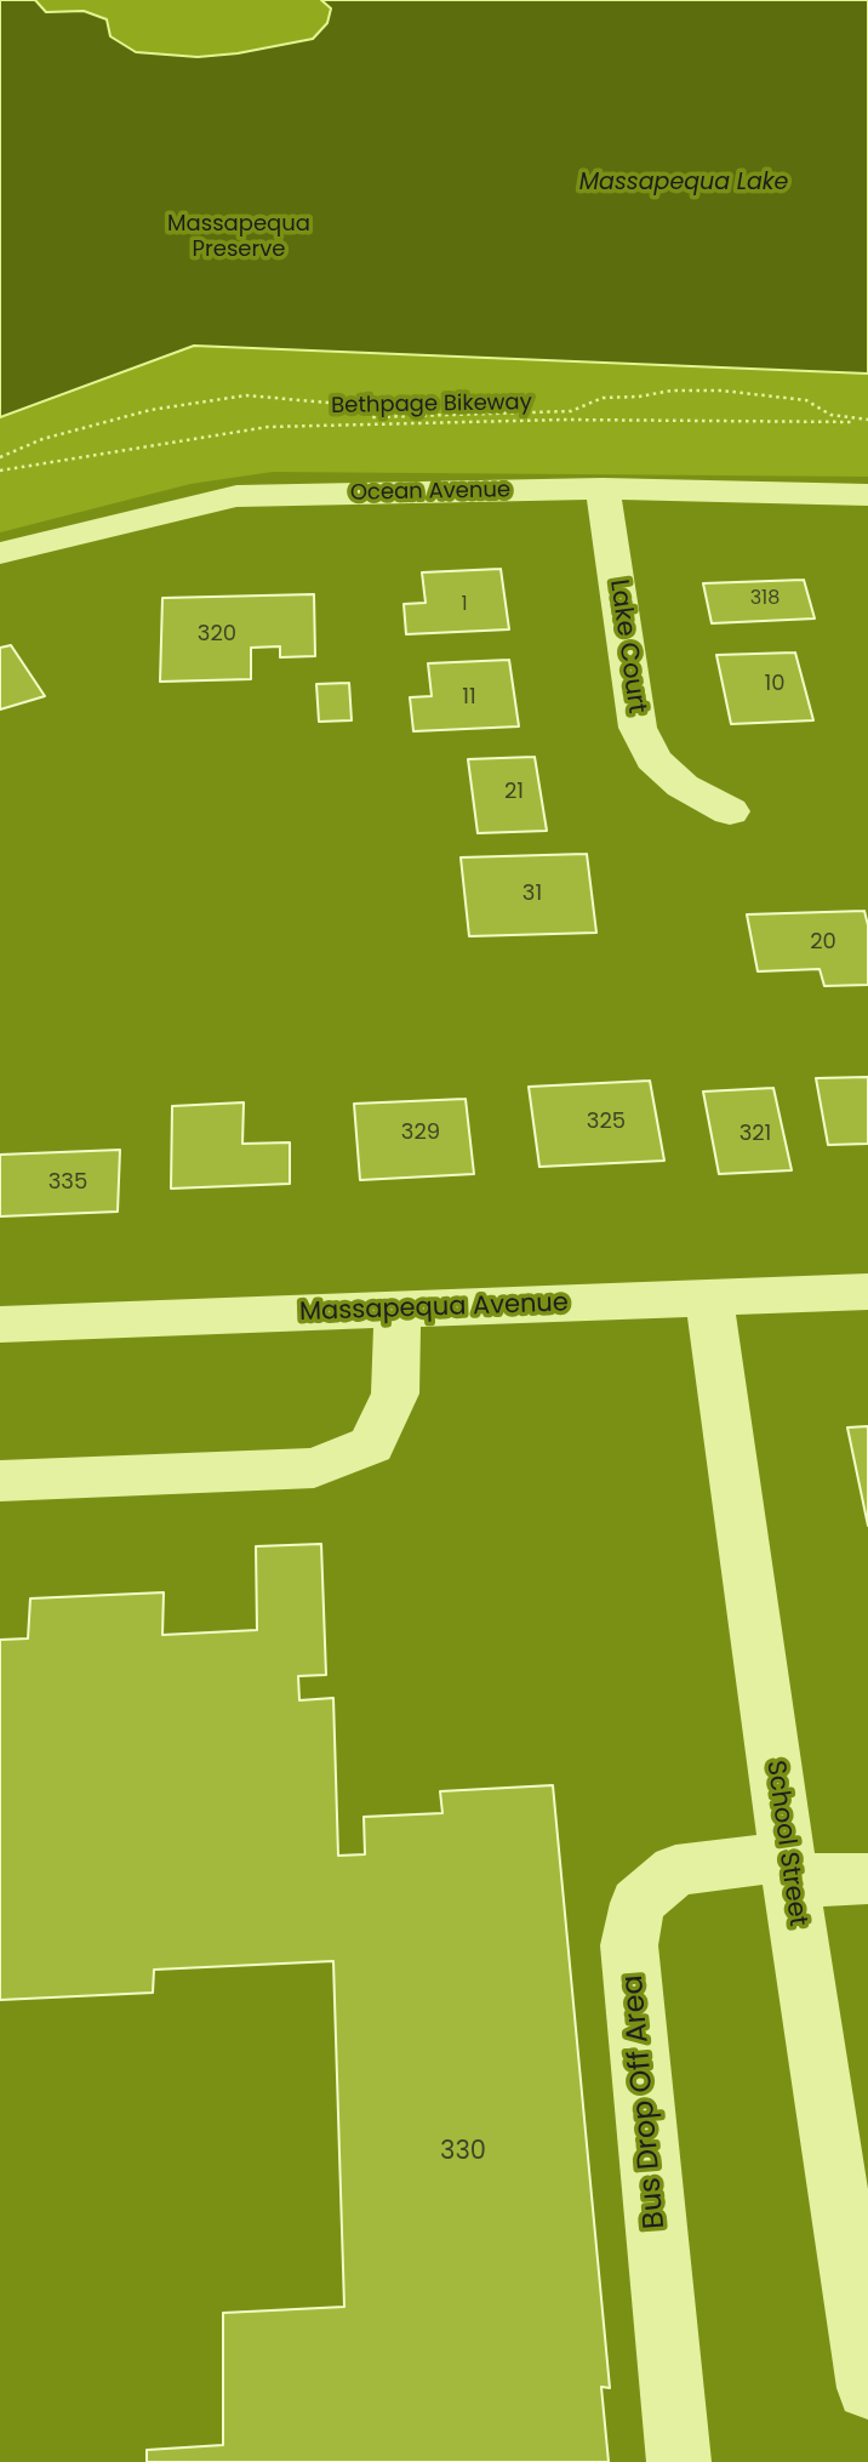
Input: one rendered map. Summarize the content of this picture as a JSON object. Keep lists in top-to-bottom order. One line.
{"streets":{"street":["Ocean Avenue","Lake Court","Massapequa Avenue","School Street","Bus Drop Off Area"],"path":["Bethpage Bikeway"]},"crossings":[["Ocean Avenue","Lake Court"],["Massapequa Avenue","School Street"],["School Street","Bus Drop Off Area"]],"water":["Massapequa Lake"],"parks":["Massapequa Preserve"],"house_numbers":["318","1","320","10","11","21","31","20","325","329","321","335","330"]}
